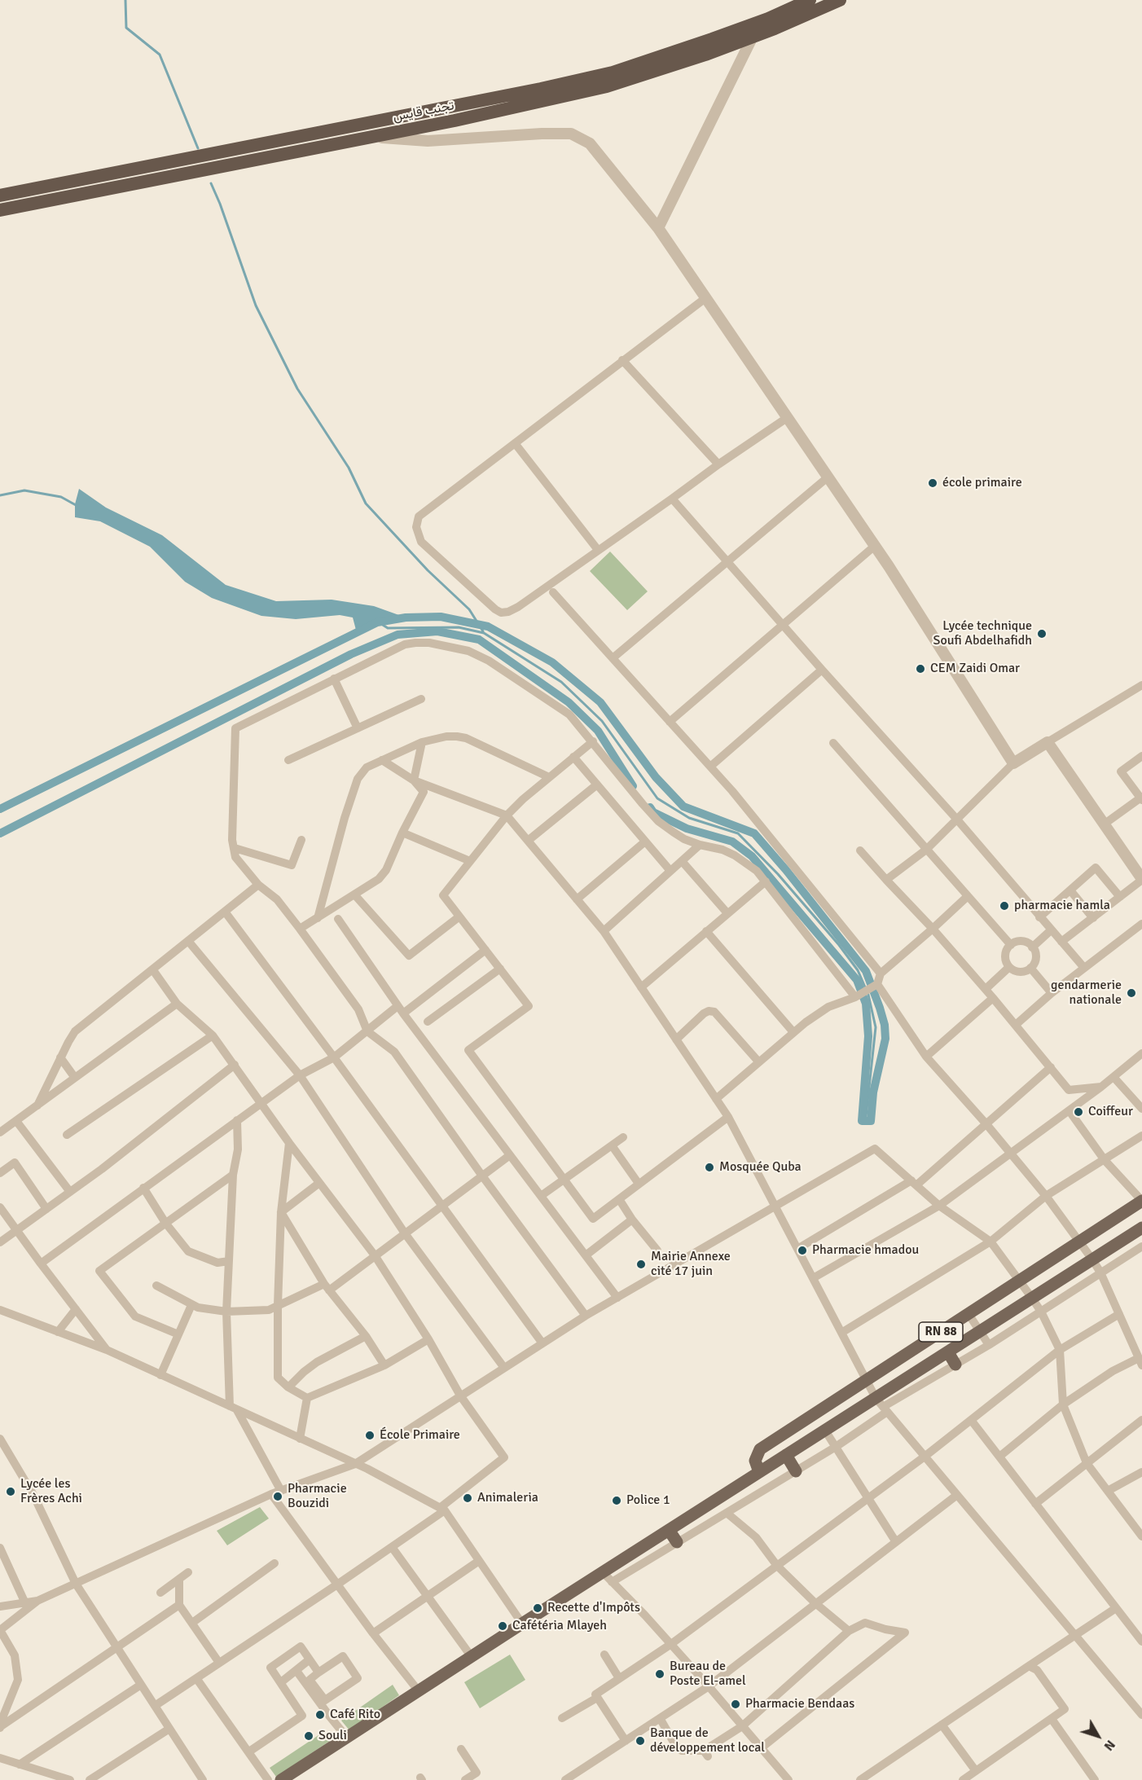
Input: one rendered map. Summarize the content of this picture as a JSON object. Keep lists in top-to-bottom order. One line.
{"streets":{"highway":["تجنب قايس"],"main road":["RN 88"]},"places":["école primaire","Lycée technique Soufi Abdelhafidh","CEM Zaidi Omar","pharmacie hamla","gendarmerie nationale","Coiffeur","Mosquée Quba","Pharmacie hmadou","Mairie Annexe cité 17 juin","École Primaire","Lycée les Frères Achi","Pharmacie Bouzidi","Animaleria","Police 1","Recette d'Impôts","Cafétéria Mlayeh","Bureau de Poste El-amel","Pharmacie Bendaas","Café Rito","Souli","Banque de développement local"],"north":"bottom right"}
